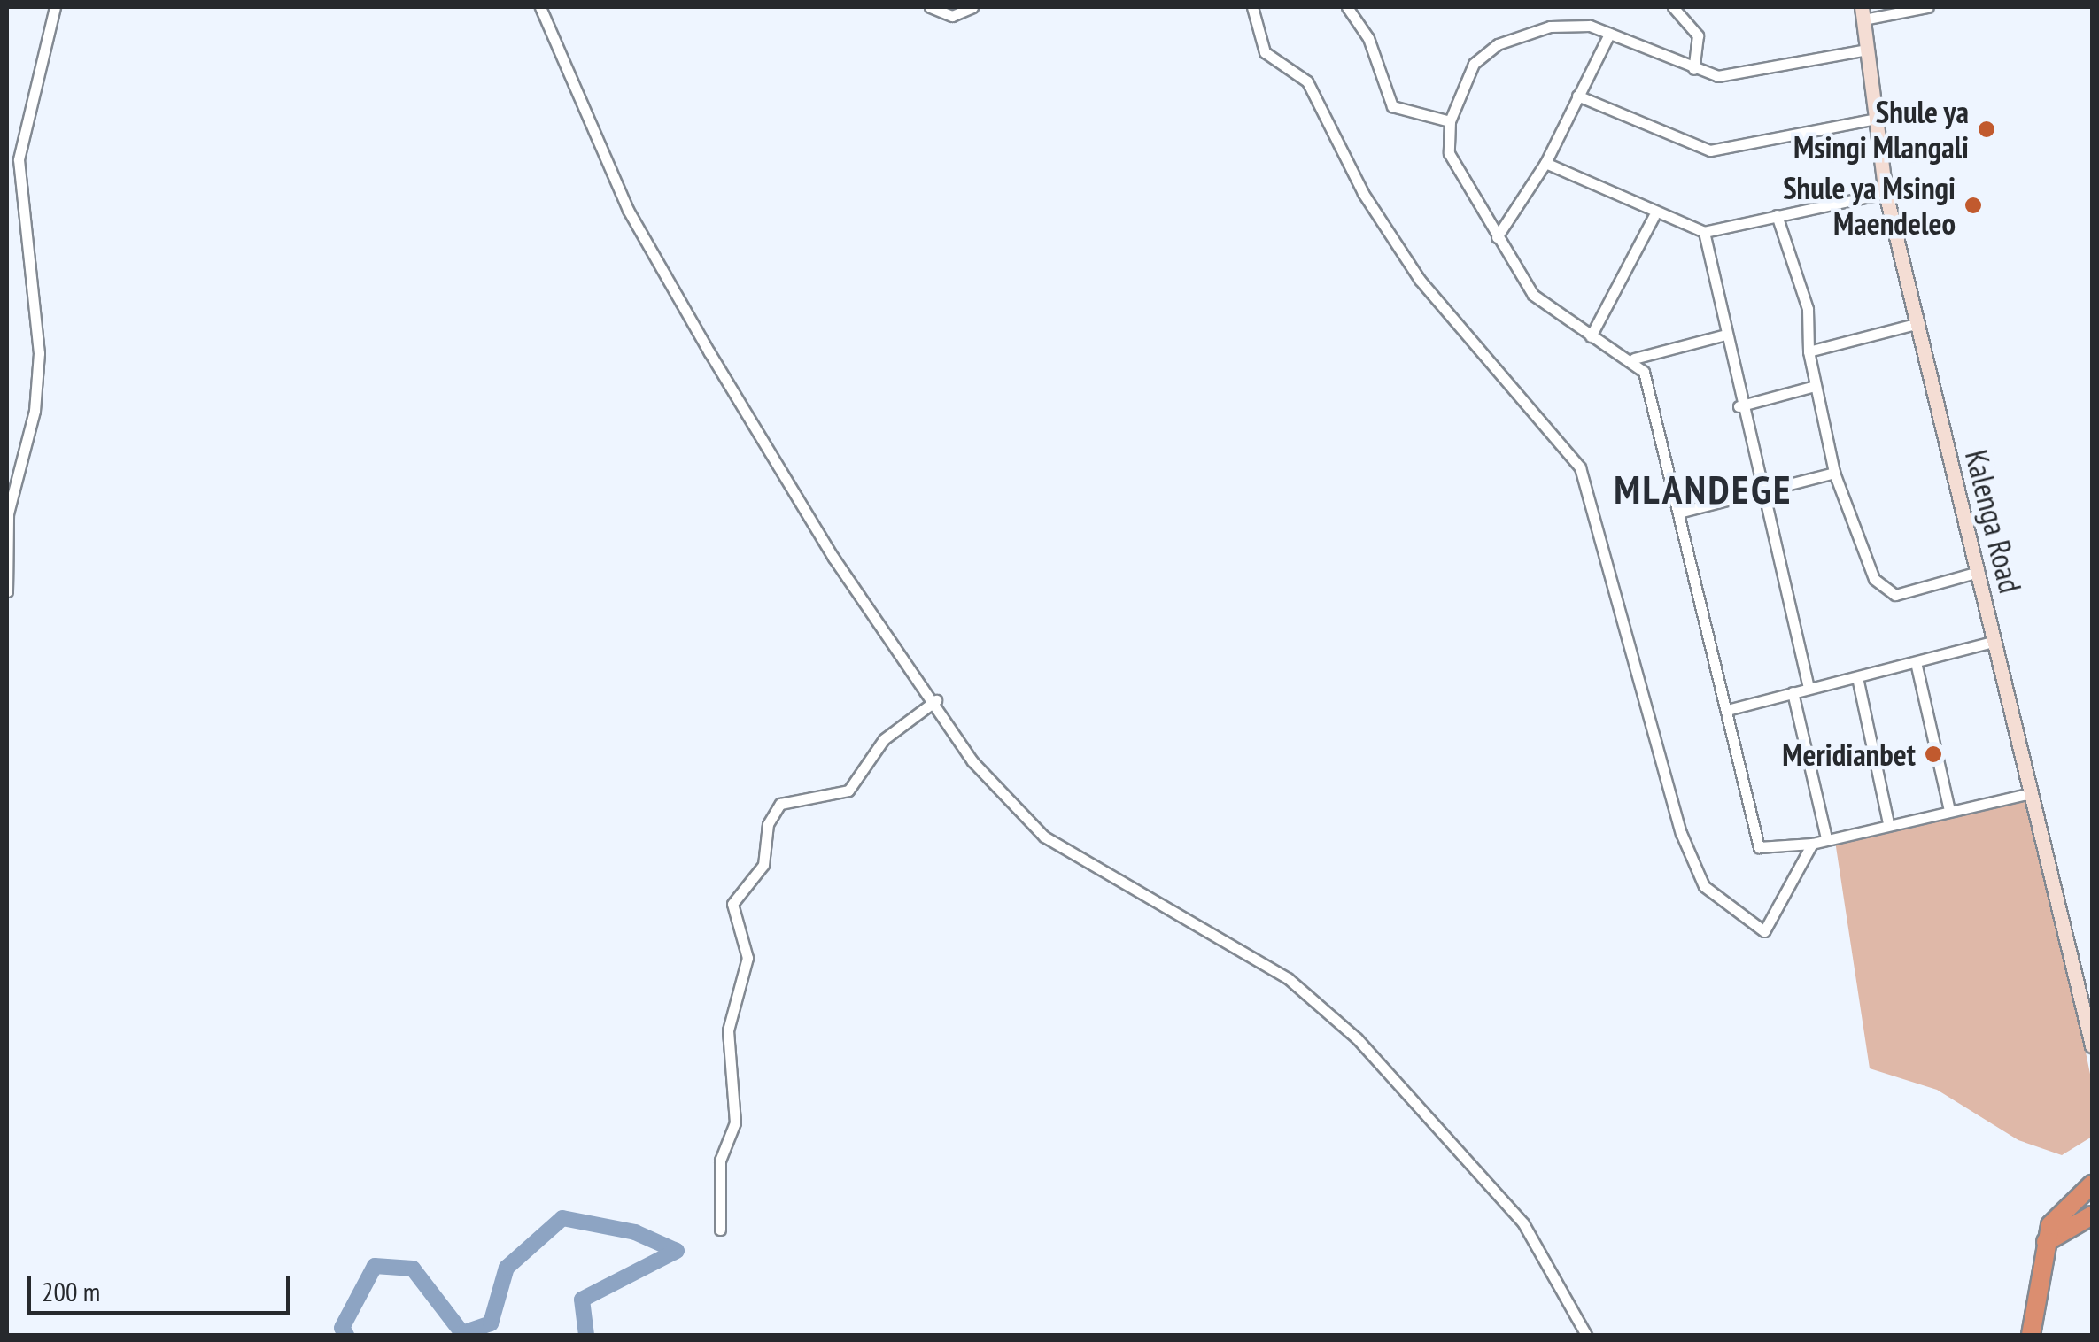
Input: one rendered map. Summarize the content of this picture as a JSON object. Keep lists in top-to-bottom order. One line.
{"streets":{"main road":["Kalenga Road"]},"districts":["MLANDEGE"],"places":["Shule ya Msingi Mlangali","Shule ya Msingi Maendeleo","Meridianbet"],"scale_bar":"200 m"}
